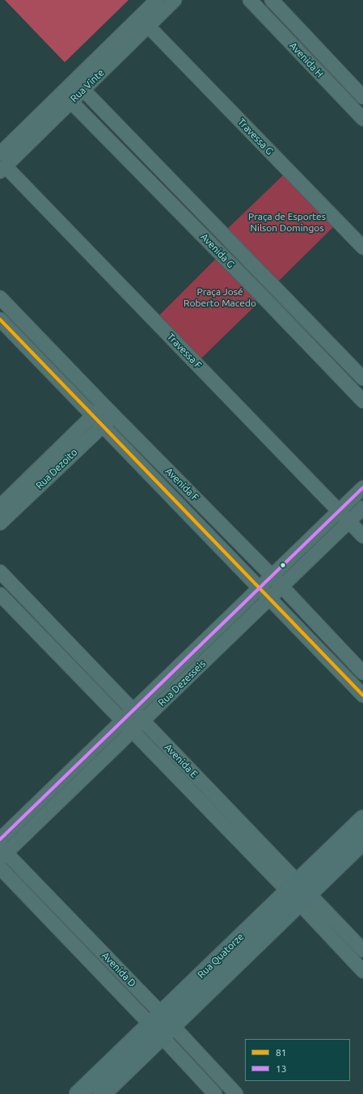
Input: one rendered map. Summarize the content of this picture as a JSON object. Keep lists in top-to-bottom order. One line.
{"streets":{"street":["Avenida H","Rua Vinte","Travessa G","Avenida G","Travessa F","Rua Dezoito","Avenida F","Rua Dezesseis","Avenida E","Rua Quatorze","Avenida D"]},"crossings":[["Rua Vinte","Travessa G"],["Rua Vinte","Avenida G"],["Rua Vinte","Travessa F"],["Travessa F","Rua Dezesseis"],["Rua Dezoito","Avenida F"],["Avenida F","Rua Dezesseis"],["Rua Dezesseis","Avenida E"],["Rua Dezesseis","Avenida D"],["Avenida E","Rua Quatorze"],["Rua Quatorze","Avenida D"]],"parks":["Praça de Esportes Nilson Domingos","Praça José Roberto Macedo"],"lines":["transit line 81","transit line 13"],"legend":["81","13"]}
